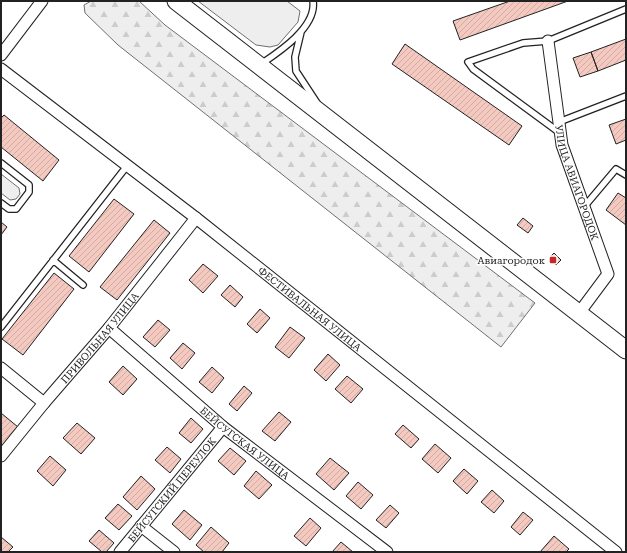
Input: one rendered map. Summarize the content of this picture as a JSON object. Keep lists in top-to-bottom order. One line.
{"streets":{"street":["УЛИЦА АВИАГОРОДОК","ФЕСТИВАЛЬНАЯ УЛИЦА","ПРИВОЛЬНАЯ УЛИЦА","БЕЙСУГСКАЯ УЛИЦА","БЕЙСУГСКИЙ ПЕРЕУЛОК"]},"crossings":[["ФЕСТИВАЛЬНАЯ УЛИЦА","ПРИВОЛЬНАЯ УЛИЦА"],["ПРИВОЛЬНАЯ УЛИЦА","БЕЙСУГСКАЯ УЛИЦА"],["БЕЙСУГСКАЯ УЛИЦА","БЕЙСУГСКИЙ ПЕРЕУЛОК"]],"places":{"transit":["Авиагородок"]}}
